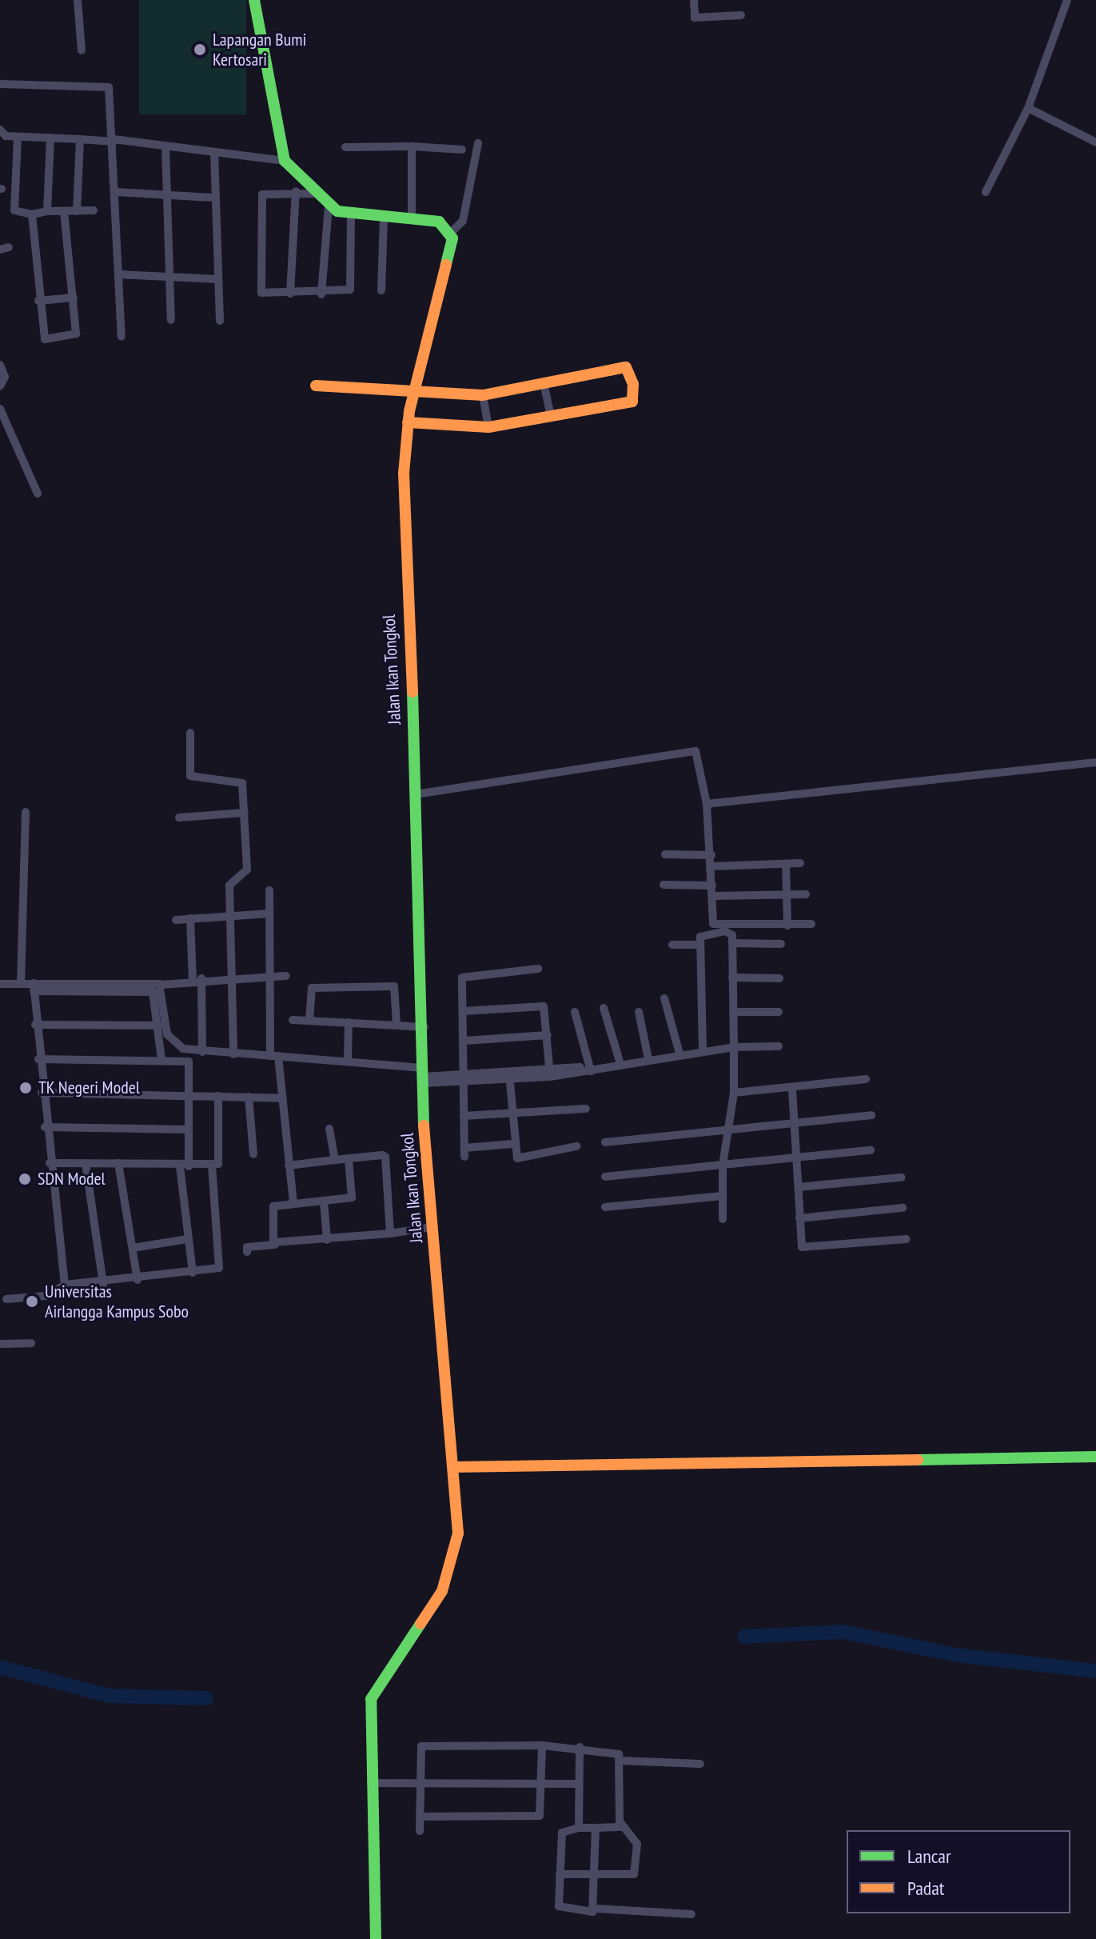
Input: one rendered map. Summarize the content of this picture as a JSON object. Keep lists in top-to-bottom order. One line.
{"streets":{"street":["Jalan Ikan Tongkol"]},"places":["Lapangan Bumi Kertosari","TK Negeri Model","SDN Model","Universitas Airlangga Kampus Sobo"],"legend":["Lancar","Padat"]}
